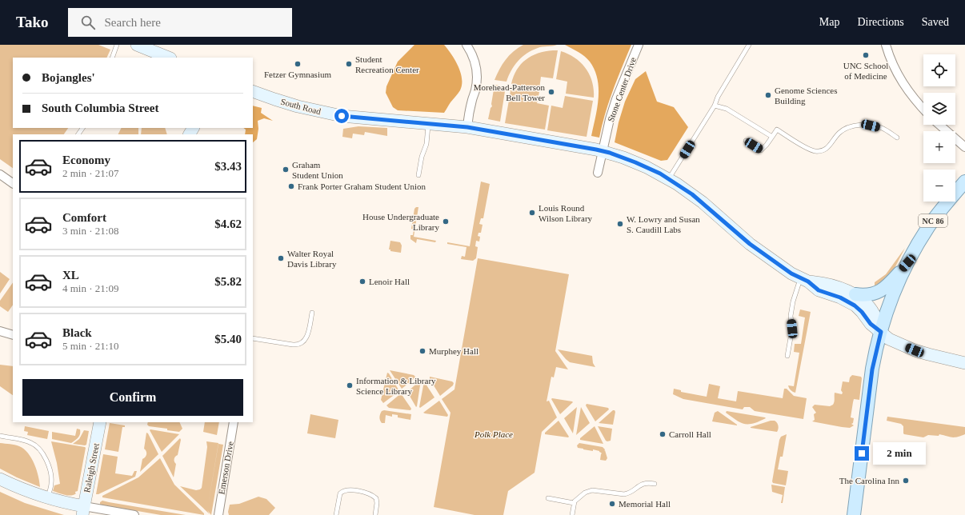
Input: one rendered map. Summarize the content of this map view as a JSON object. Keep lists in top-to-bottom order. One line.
{"streets":{"main road":["South Road","NC 86","Raleigh Street"],"street":["Stone Center Drive","Emerson Drive"]},"crossings":[["Stone Center Drive","South Road"],["South Road","NC 86"]],"parks":["Polk Place"],"places":["UNC School of Medicine","Fetzer Gymnasium","Student Recreation Center","Morehead-Patterson Bell Tower","Genome Sciences Building","Graham Student Union","Frank Porter Graham Student Union","Louis Round Wilson Library","House Undergraduate Library","W. Lowry and Susan S. Caudill Labs","Walter Royal Davis Library","Lenoir Hall","Murphey Hall","Information & Library Science Library","Carroll Hall","The Carolina Inn","Memorial Hall"],"page":{"header":"Tako","search":"Search here","nav":["Map","Directions","Saved"],"map_buttons":["+","−"],"banner":["Bojangles'","South Columbia Street"],"list":[{"name":"Economy","note":"2 min · 21:07","value":"$3.43"},{"name":"Comfort","note":"3 min · 21:08","value":"$4.62"},{"name":"XL","note":"4 min · 21:09","value":"$5.82"},{"name":"Black","note":"5 min · 21:10","value":"$5.40"}],"buttons":"Confirm","bubble":"2 min"}}
